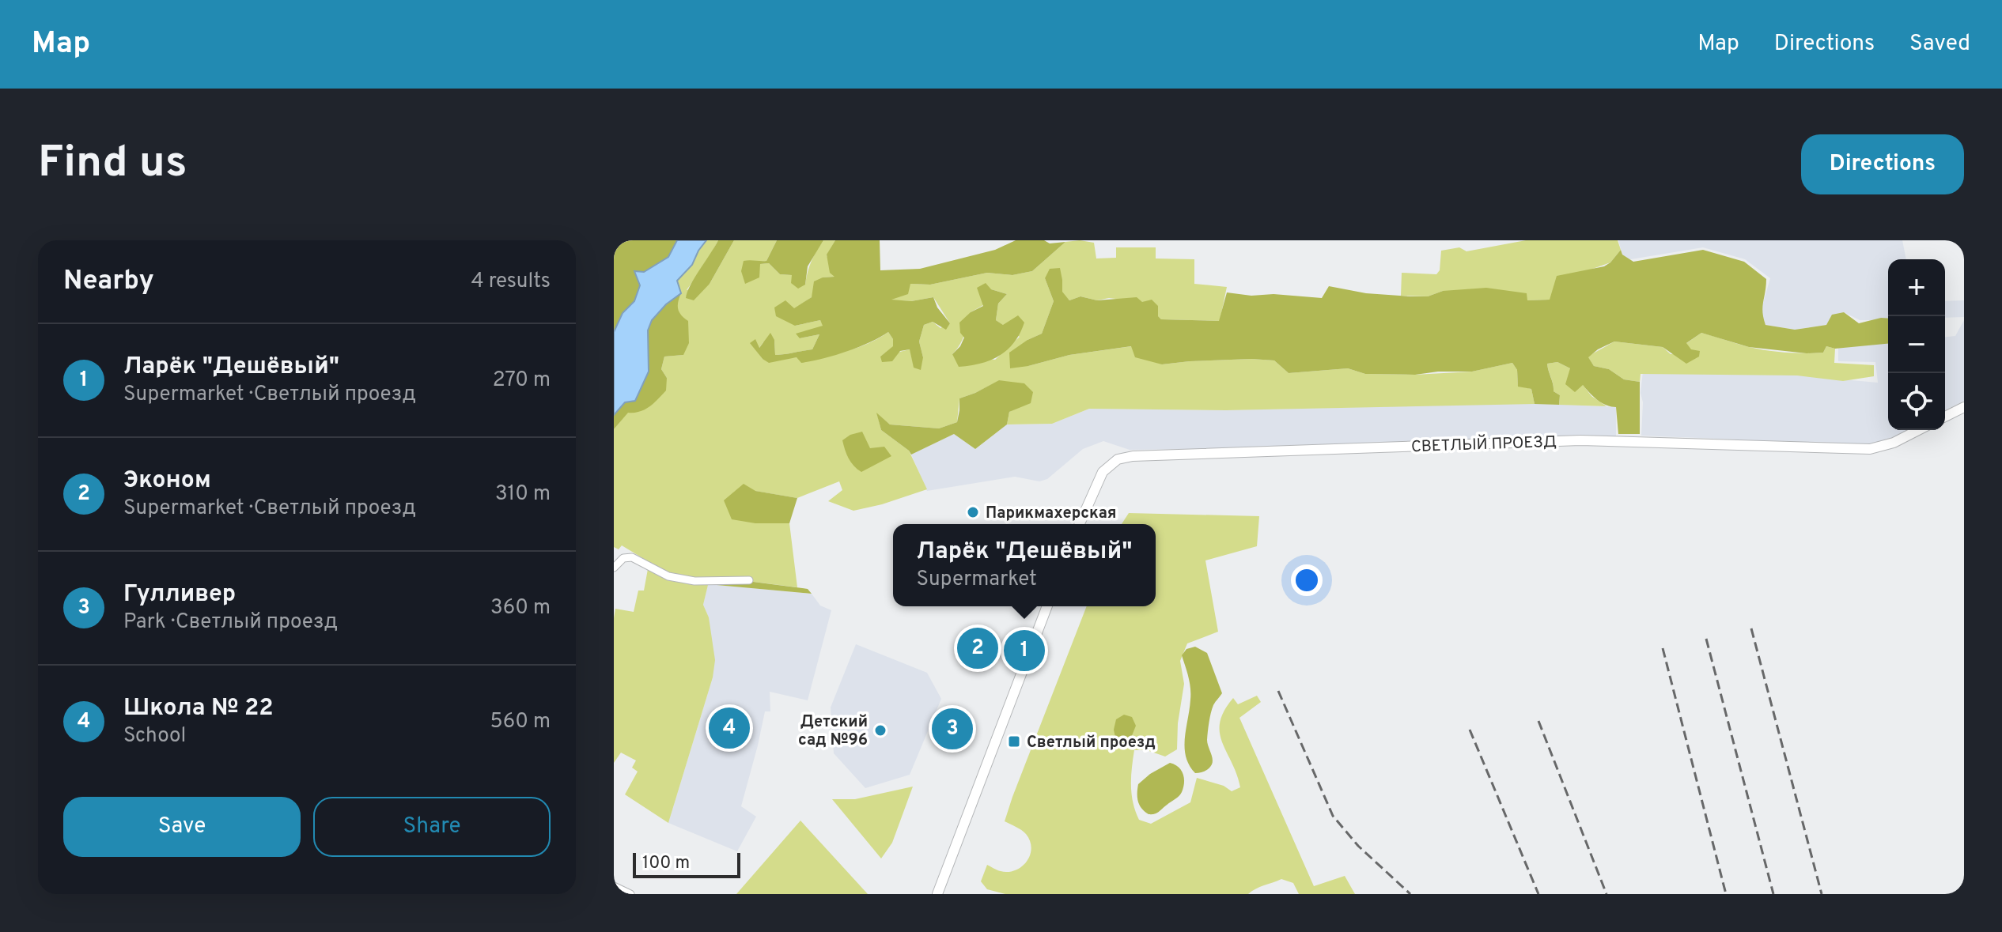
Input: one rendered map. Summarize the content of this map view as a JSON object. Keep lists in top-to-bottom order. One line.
{"streets":{"street":["СВЕТЛЫЙ ПРОЕЗД"]},"places":{"other":["Парикмахерская","Детский сад №96"],"transit":["Светлый проезд"]},"scale_bar":"100 m","page":{"header":"Map","nav":["Map","Directions","Saved"],"buttons":["Directions",["Save","Share"]],"title":"Find us","heading":["Nearby","4 results"],"map_buttons":["+","−"],"list":[{"mark":"1","name":"Ларёк \"Дешёвый\"","note":"Supermarket · Светлый проезд","value":"270 m"},{"mark":"2","name":"Эконом","note":"Supermarket · Светлый проезд","value":"310 m"},{"mark":"3","name":"Гулливер","note":"Park · Светлый проезд","value":"360 m"},{"mark":"4","name":"Школа № 22","note":"School","value":"560 m"}],"popup":["Ларёк \"Дешёвый\"","Supermarket"],"pins":["2","1","4","3"],"scale":"100 m"}}
